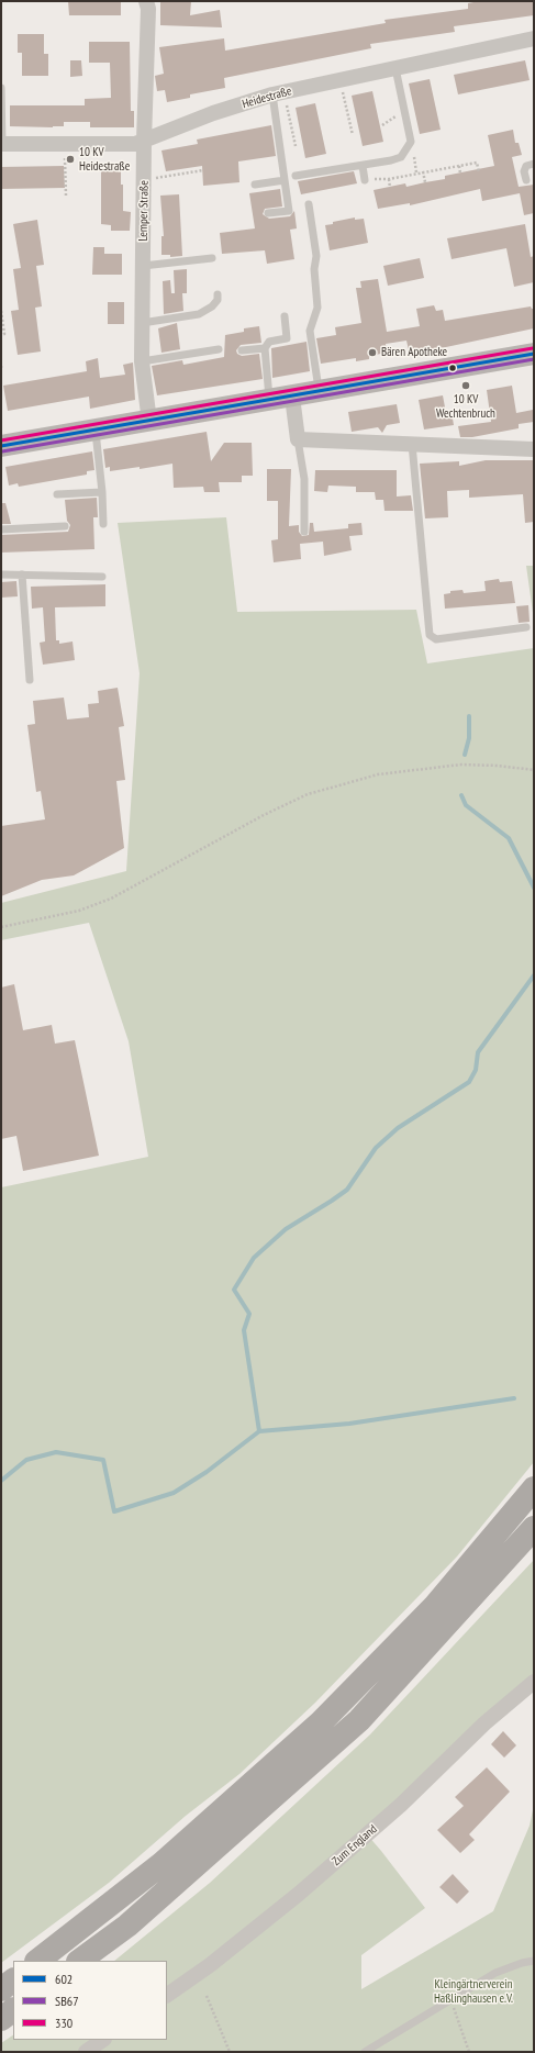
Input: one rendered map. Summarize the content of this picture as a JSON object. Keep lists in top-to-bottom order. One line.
{"streets":{"street":["Heidestraße","Lemper Straße","Zum England"]},"crossings":[["Heidestraße","Lemper Straße"]],"parks":["Kleingärtnerverein Haßlinghausen e.V."],"places":["10 KV Heidestraße","Bären Apotheke","10 KV Wechtenbruch"],"lines":["transit line 330","transit line 602","transit line SB67"],"legend":["602","SB67","330"]}
